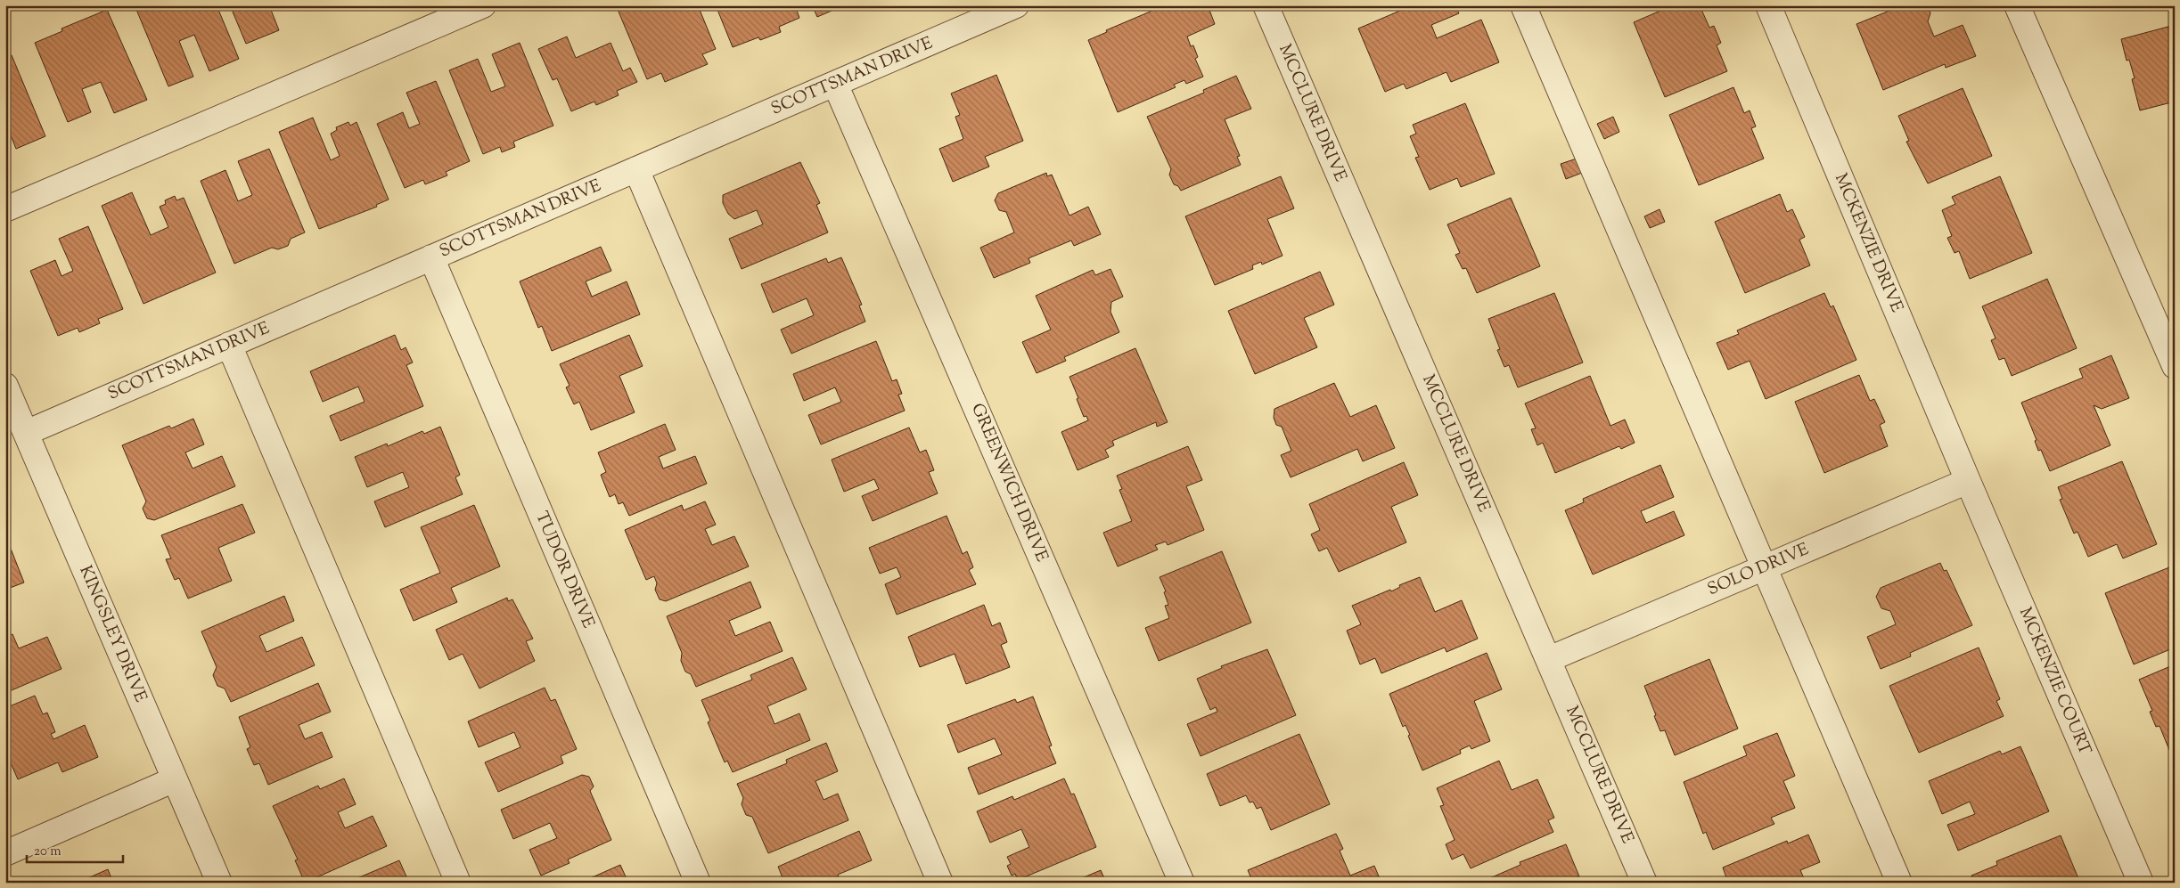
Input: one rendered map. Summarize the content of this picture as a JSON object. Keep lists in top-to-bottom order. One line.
{"streets":{"street":["SCOTTSMAN DRIVE","MCCLURE DRIVE","MCKENZIE DRIVE","GREENWICH DRIVE","TUDOR DRIVE","SOLO DRIVE","KINGSLEY DRIVE","MCKENZIE COURT"]},"crossings":[["SCOTTSMAN DRIVE","GREENWICH DRIVE"],["SCOTTSMAN DRIVE","TUDOR DRIVE"],["SCOTTSMAN DRIVE","KINGSLEY DRIVE"],["MCCLURE DRIVE","SOLO DRIVE"],["MCKENZIE DRIVE","SOLO DRIVE"],["MCKENZIE DRIVE","MCKENZIE COURT"],["SOLO DRIVE","MCKENZIE COURT"]],"scale_bar":"20 m"}
